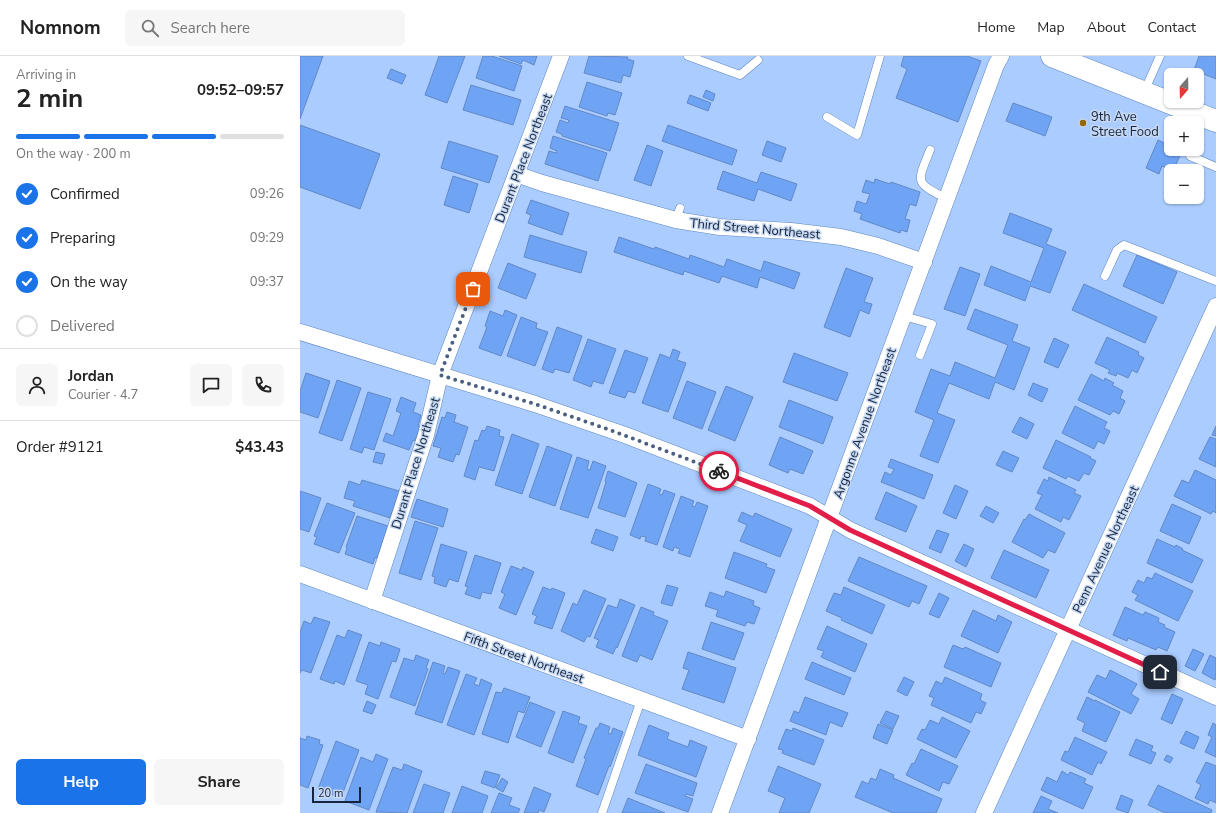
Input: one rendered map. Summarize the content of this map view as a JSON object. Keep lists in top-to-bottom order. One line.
{"streets":{"street":["Durant Place Northeast","Third Street Northeast","Argonne Avenue Northeast","Penn Avenue Northeast","Fifth Street Northeast"]},"crossings":[["Durant Place Northeast","Third Street Northeast"],["Durant Place Northeast","Fifth Street Northeast"],["Third Street Northeast","Argonne Avenue Northeast"],["Argonne Avenue Northeast","Fifth Street Northeast"]],"places":["9th Ave Street Food"],"scale_bar":"20 m","north":"bottom","page":{"header":"Nomnom","search":"Search here","nav":["Home","Map","About","Contact"],"heading":["2 min","Arriving in","09:52–09:57"],"panel":["Jordan","Courier · 4.7","Order #9121","$43.43"],"map_buttons":["+","−"],"bar":"On the way · 200 m","list":[["Confirmed","09:26"],["Preparing","09:29"],["On the way","09:37"],"Delivered"],"buttons":["Help","Share"],"scale":"20 m"}}
